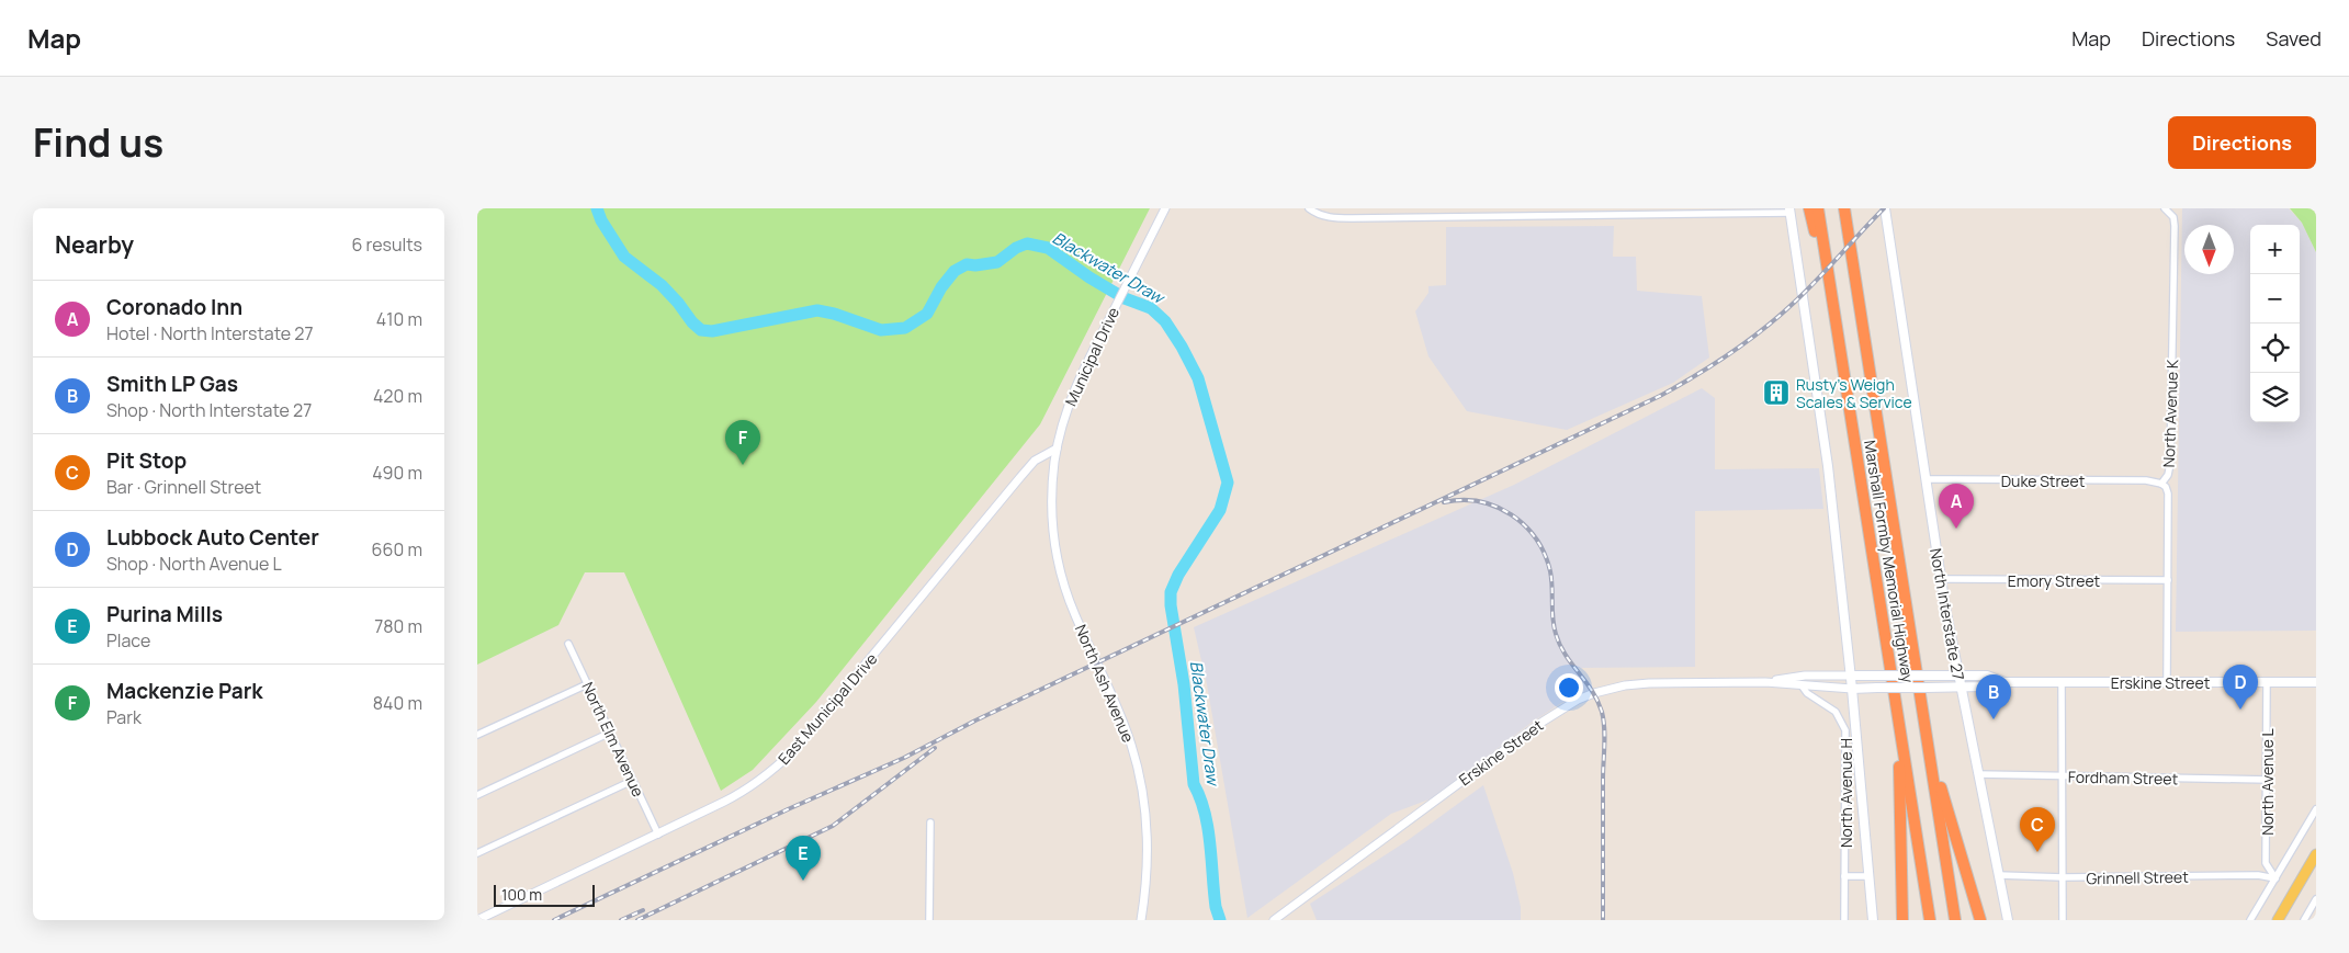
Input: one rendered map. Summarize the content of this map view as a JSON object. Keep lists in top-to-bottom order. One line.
{"streets":{"highway":["Marshall Formby Memorial Highway"],"main road":["North Interstate 27","Erskine Street"],"street":["Municipal Drive","North Avenue K","Duke Street","Emory Street","North Ash Avenue","East Municipal Drive","North Elm Avenue","Fordham Street","North Avenue L","North Avenue H","Grinnell Street"]},"crossings":[["Municipal Drive","North Ash Avenue"],["Municipal Drive","East Municipal Drive"],["North Avenue K","Duke Street"],["North Avenue K","Emory Street"],["North Avenue K","Erskine Street"],["Duke Street","North Interstate 27"],["Emory Street","North Interstate 27"],["North Interstate 27","Erskine Street"],["North Interstate 27","Fordham Street"],["North Interstate 27","Grinnell Street"],["Erskine Street","North Avenue L"],["Erskine Street","North Avenue H"],["North Ash Avenue","East Municipal Drive"],["East Municipal Drive","North Elm Avenue"],["Fordham Street","North Avenue L"],["North Avenue L","Grinnell Street"]],"water":["Blackwater Draw"],"places":{"building":["Rusty's Weigh Scales & Service"]},"scale_bar":"100 m","north":"bottom","page":{"header":"Map","nav":["Map","Directions","Saved"],"title":"Find us","buttons":"Directions","heading":["Nearby","6 results"],"map_buttons":["+","−"],"list":[{"mark":"A","name":"Coronado Inn","note":"Hotel · North Interstate 27","value":"410 m"},{"mark":"B","name":"Smith LP Gas","note":"Shop · North Interstate 27","value":"420 m"},{"mark":"C","name":"Pit Stop","note":"Bar · Grinnell Street","value":"490 m"},{"mark":"D","name":"Lubbock Auto Center","note":"Shop · North Avenue L","value":"660 m"},{"mark":"E","name":"Purina Mills","note":"Place","value":"780 m"},{"mark":"F","name":"Mackenzie Park","note":"Park","value":"840 m"}],"pins":["F","A","D","B","C","E"],"scale":"100 m"}}
